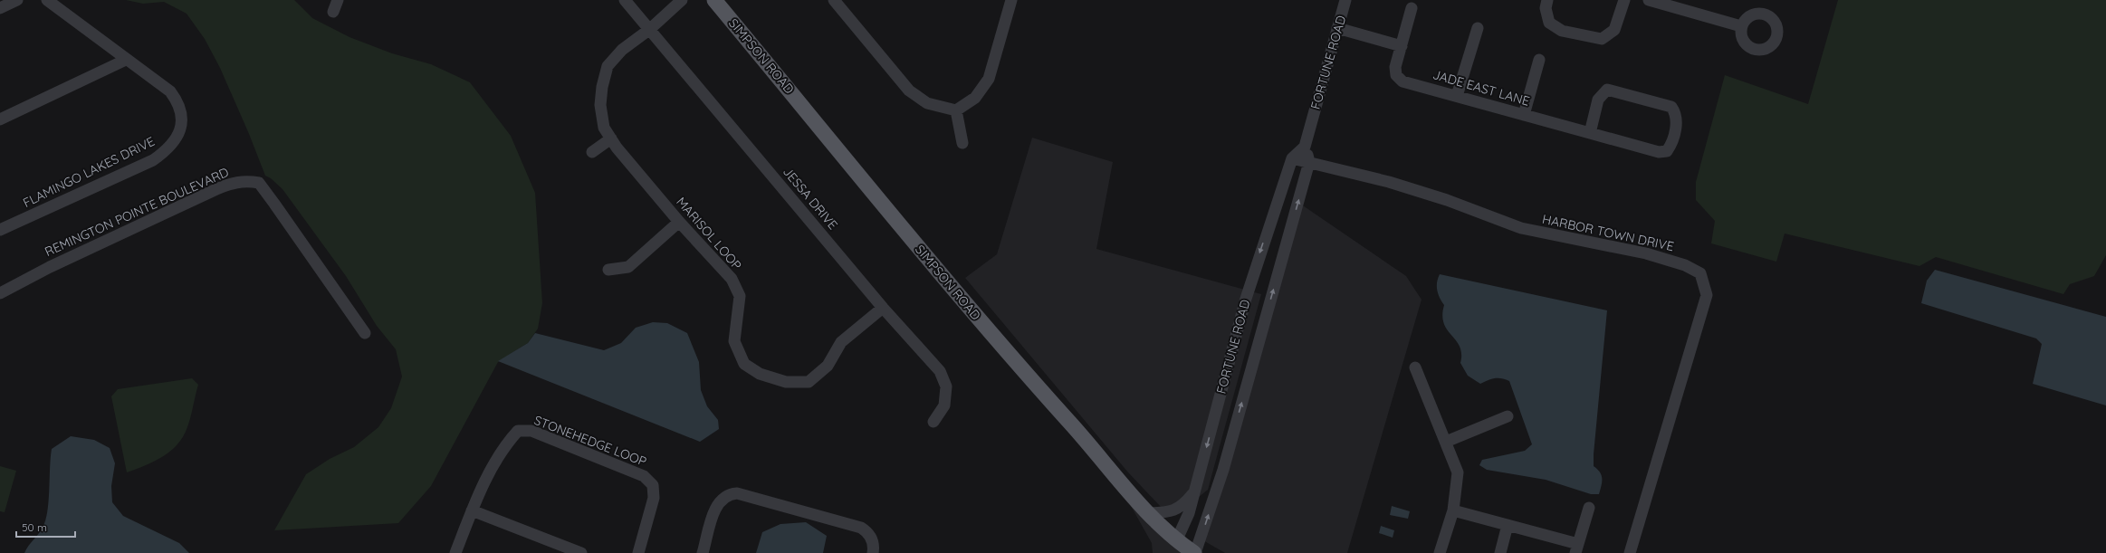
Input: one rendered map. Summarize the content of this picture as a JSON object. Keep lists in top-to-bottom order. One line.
{"streets":{"main road":["SIMPSON ROAD"],"street":["FORTUNE ROAD","JADE EAST LANE","FLAMINGO LAKES DRIVE","JESSA DRIVE","REMINGTON POINTE BOULEVARD","HARBOR TOWN DRIVE","MARISOL LOOP","STONEHEDGE LOOP"]},"crossings":[["SIMPSON ROAD","FORTUNE ROAD"],["FORTUNE ROAD","HARBOR TOWN DRIVE"],["JESSA DRIVE","MARISOL LOOP"]],"scale_bar":"50 m"}
